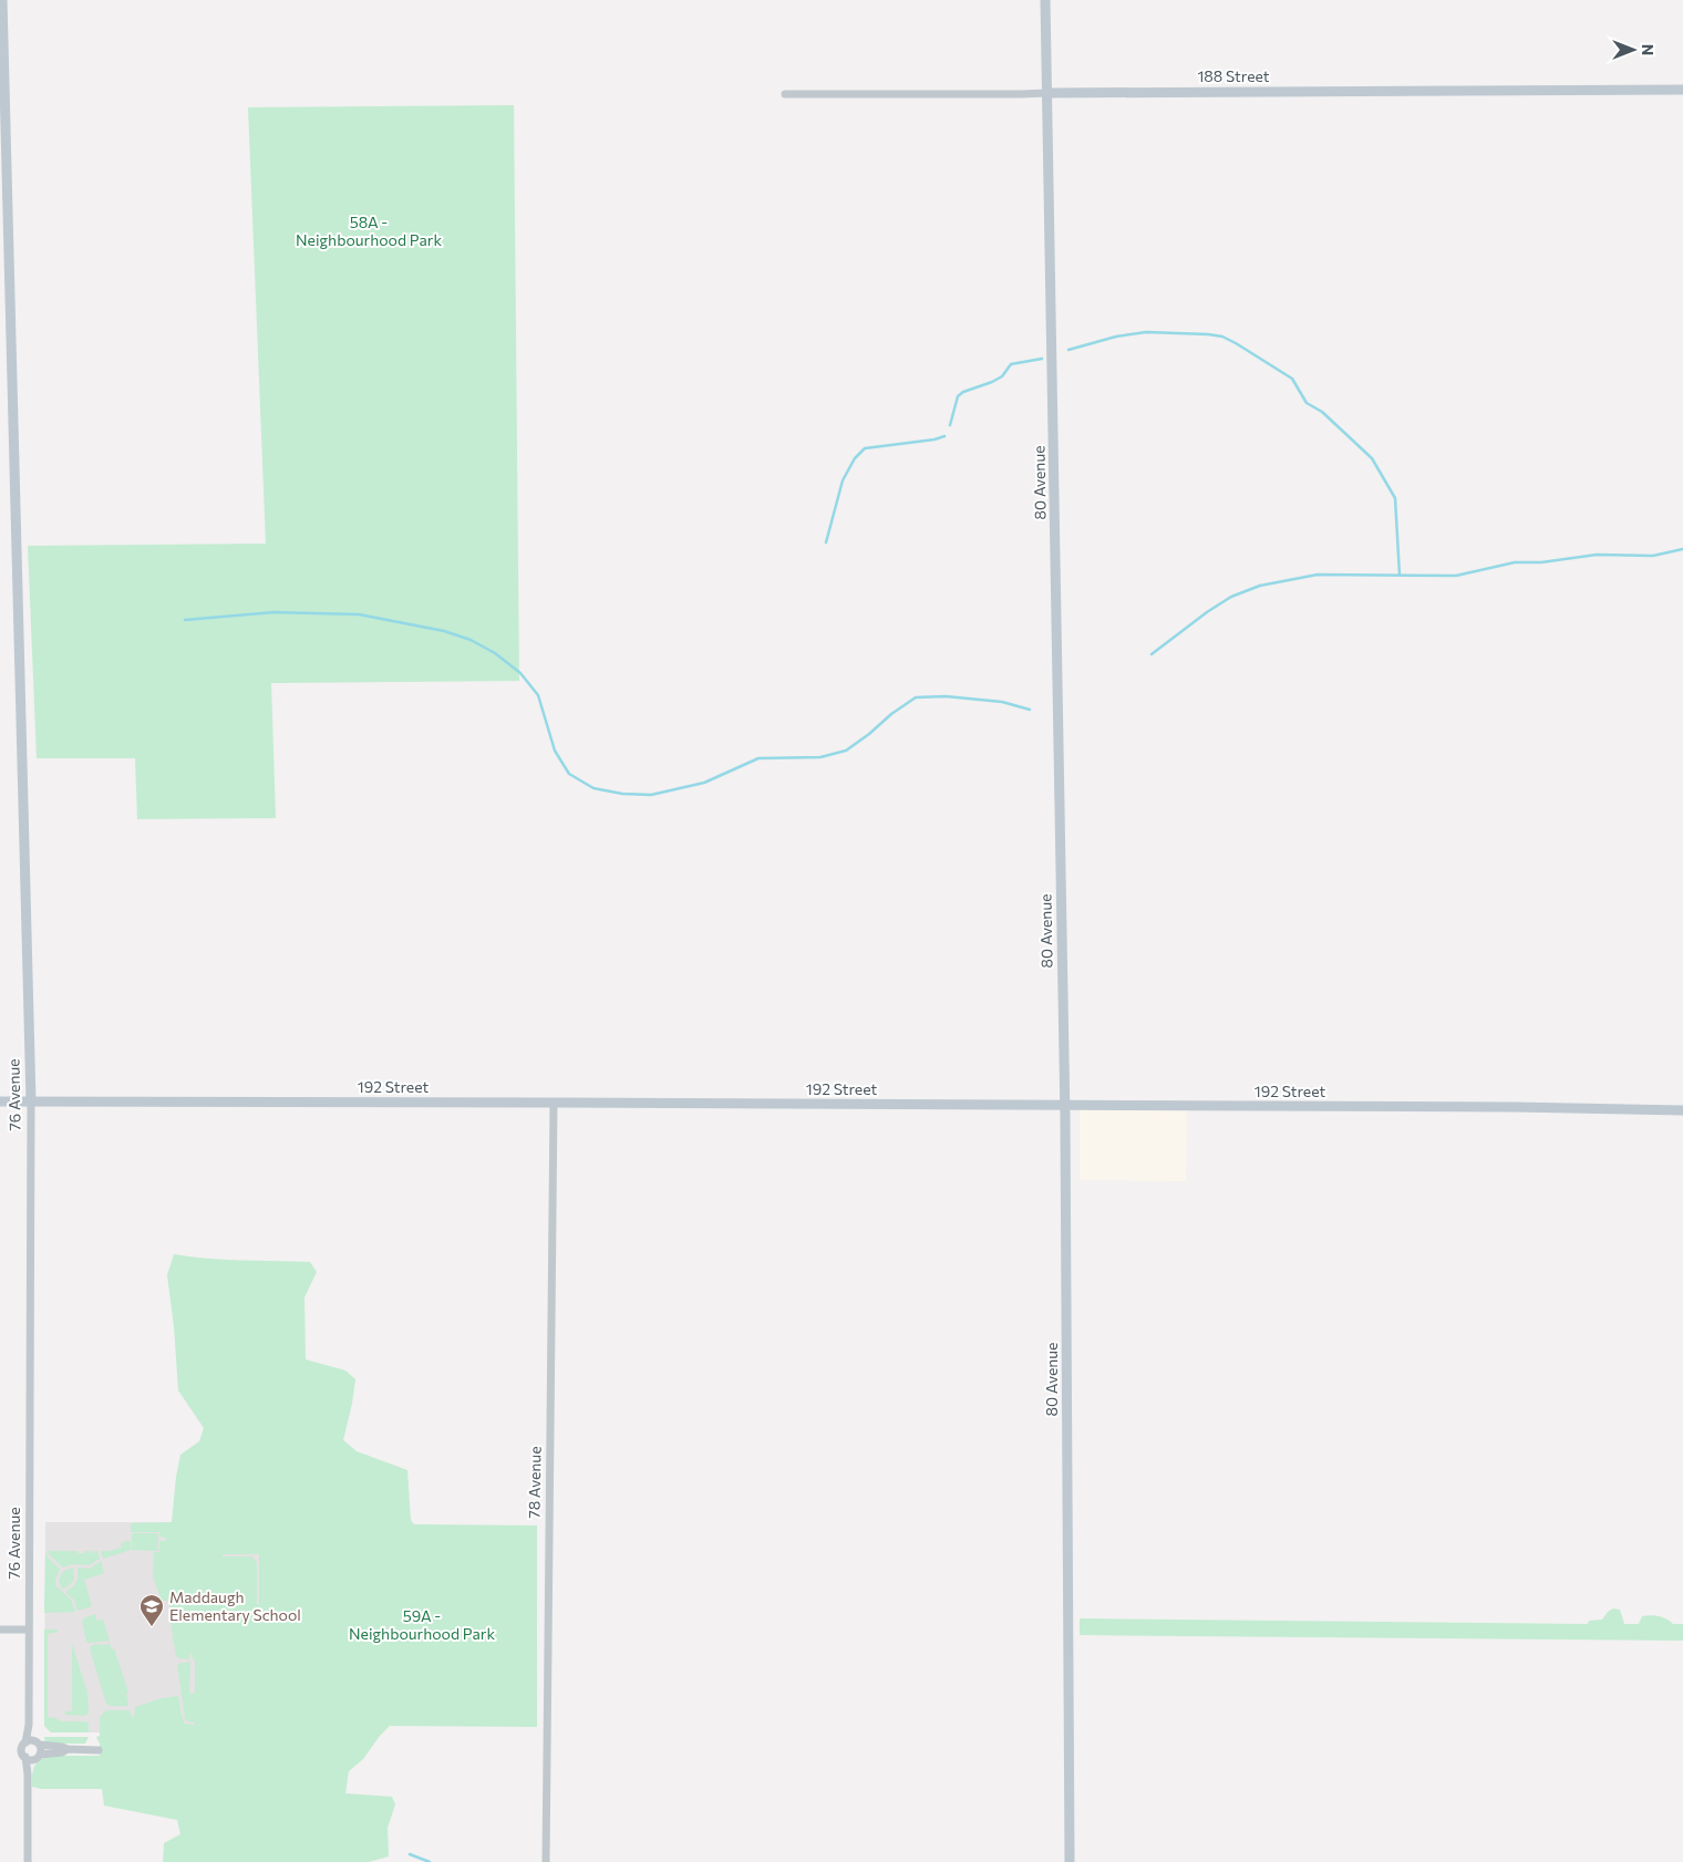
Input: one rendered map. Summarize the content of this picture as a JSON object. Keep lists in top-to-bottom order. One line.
{"streets":{"main road":["188 Street","80 Avenue","192 Street","76 Avenue"],"street":["78 Avenue"]},"crossings":[["188 Street","80 Avenue"],["80 Avenue","192 Street"],["192 Street","76 Avenue"],["192 Street","78 Avenue"]],"parks":["58A - Neighbourhood Park","59A - Neighbourhood Park"],"places":{"school or university":["Maddaugh Elementary School"]},"north":"right"}
